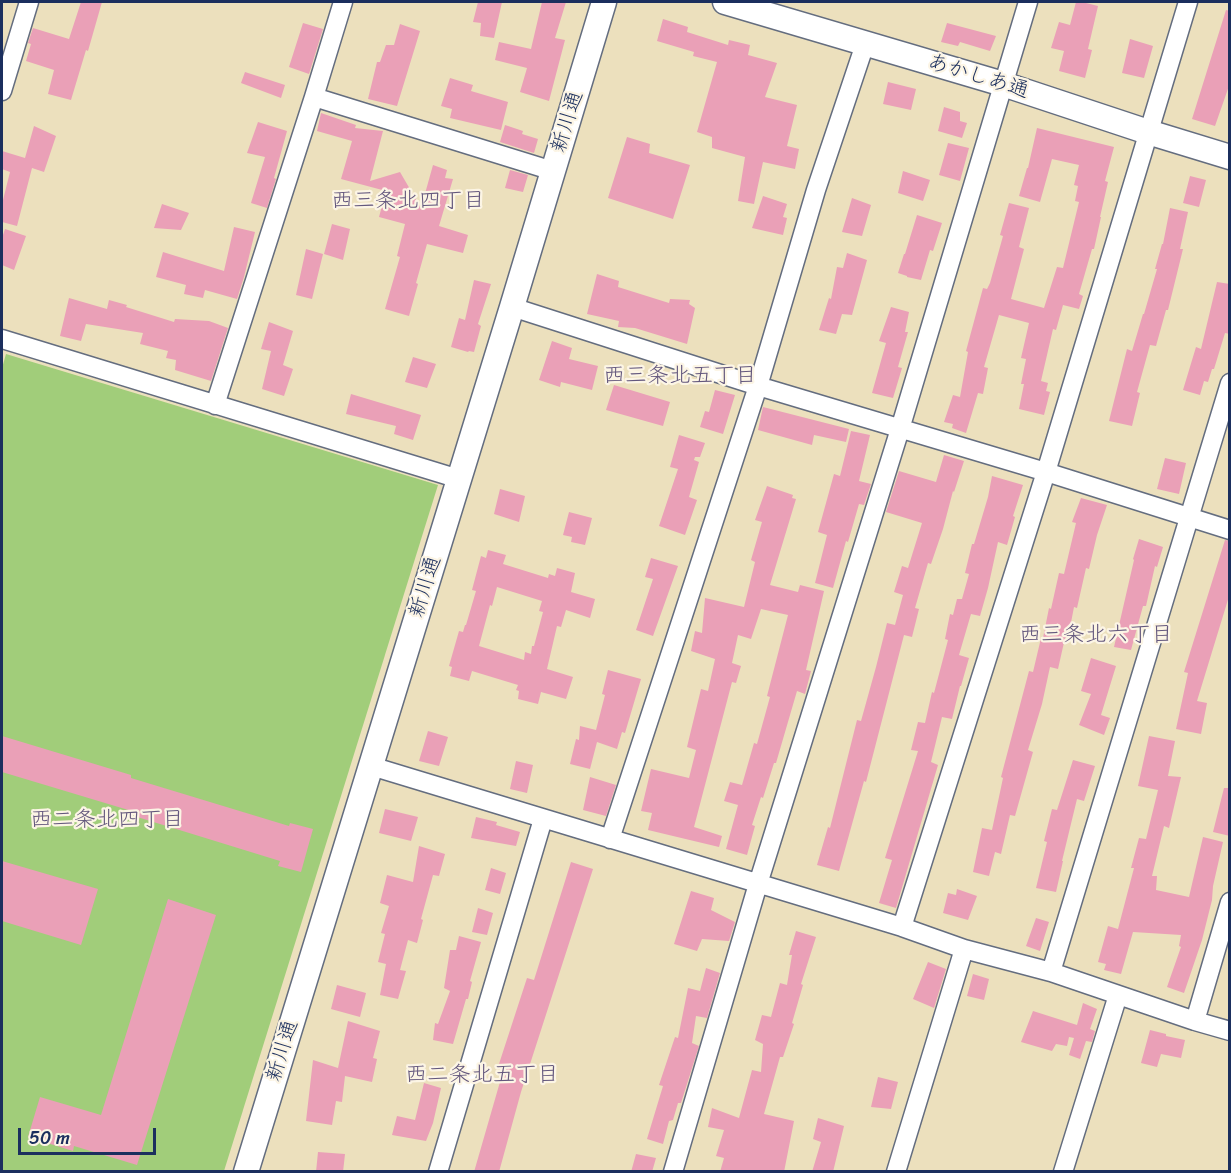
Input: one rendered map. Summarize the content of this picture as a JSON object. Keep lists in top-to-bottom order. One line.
{"streets":{"street":["あかしあ通","新川通"]},"districts":["西三条北四丁目","西三条北五丁目","西三条北六丁目","西二条北四丁目","西二条北五丁目"],"scale_bar":"50 m"}
